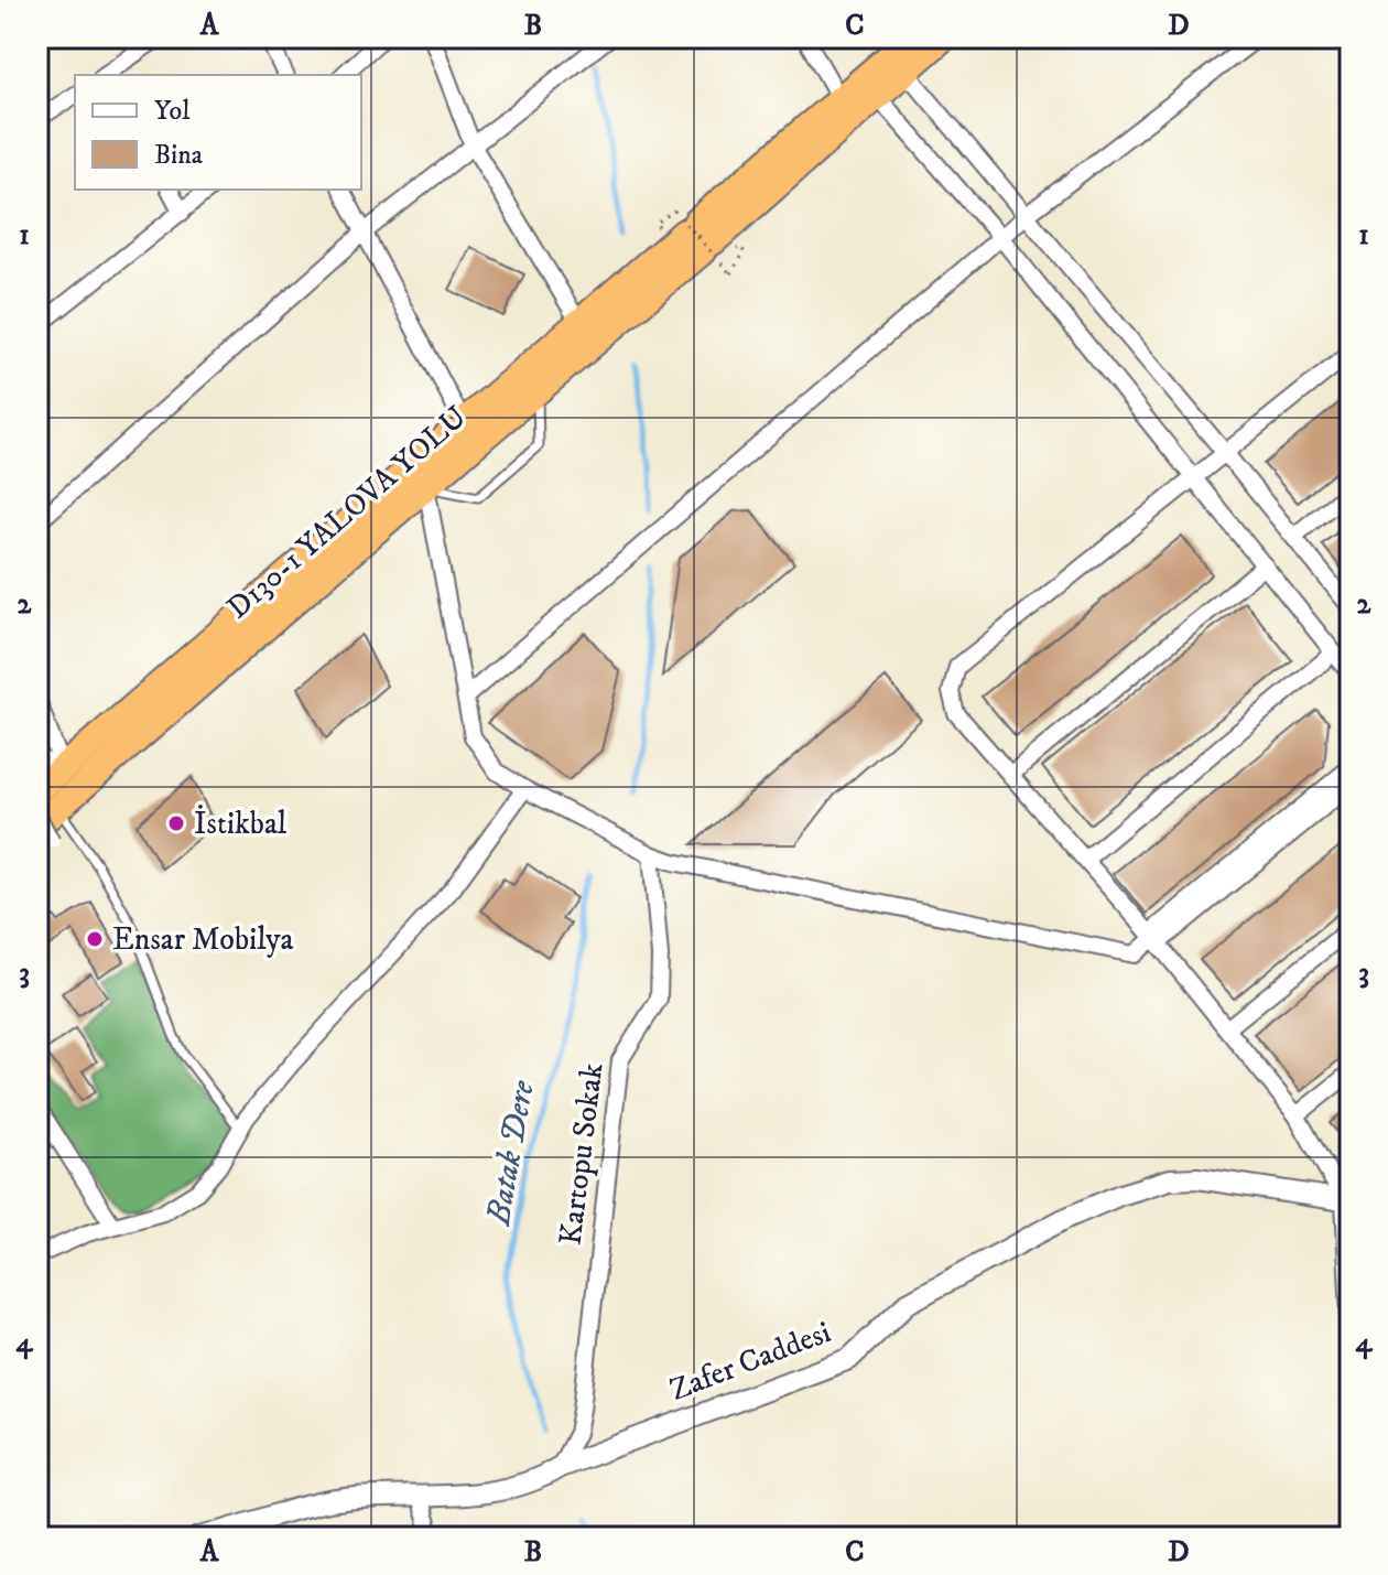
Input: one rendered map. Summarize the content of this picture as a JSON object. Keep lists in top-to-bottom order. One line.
{"streets":{"highway":["D130-1 YALOVA YOLU"],"street":["Kartopu Sokak","Zafer Caddesi"]},"crossings":[["Kartopu Sokak","Zafer Caddesi"]],"water":["Batak Dere"],"places":["İstikbal","Ensar Mobilya"],"legend":["Yol","Bina"],"grid":{"columns":["A","B","C","D"],"rows":["1","2","3","4"]}}
